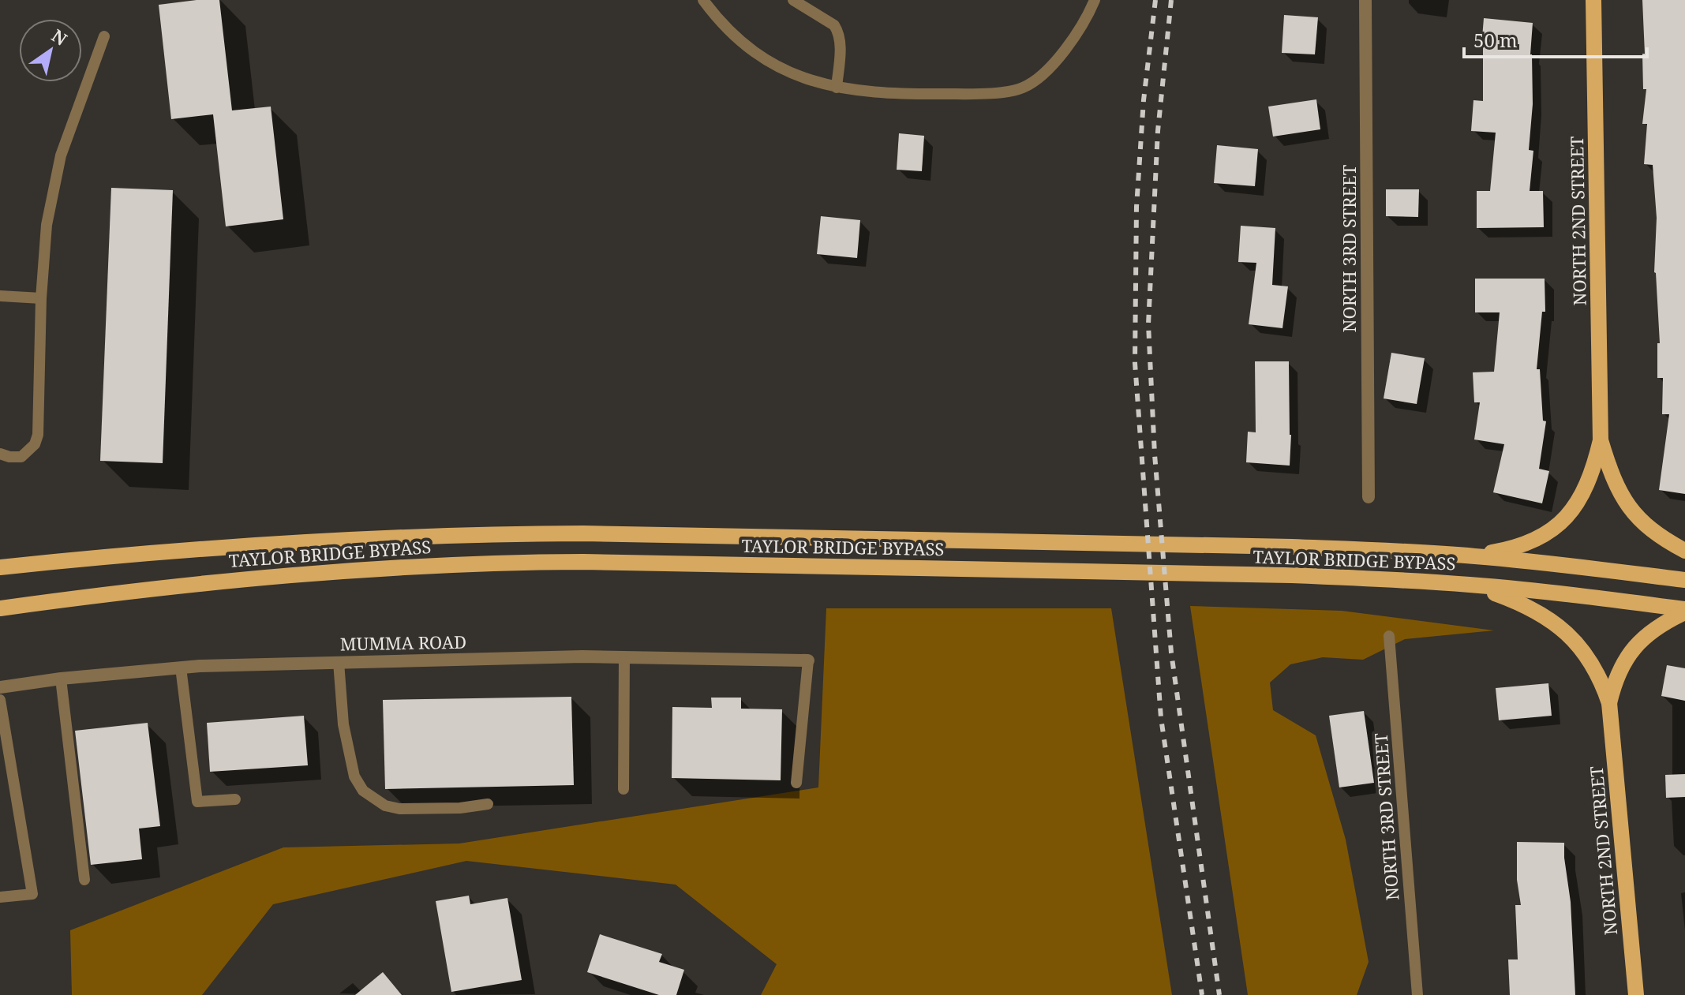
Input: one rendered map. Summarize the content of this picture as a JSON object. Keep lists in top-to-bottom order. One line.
{"streets":{"main road":["NORTH 2ND STREET","TAYLOR BRIDGE BYPASS"],"street":["NORTH 3RD STREET","MUMMA ROAD"]},"scale_bar":"50 m","north":"top right"}
